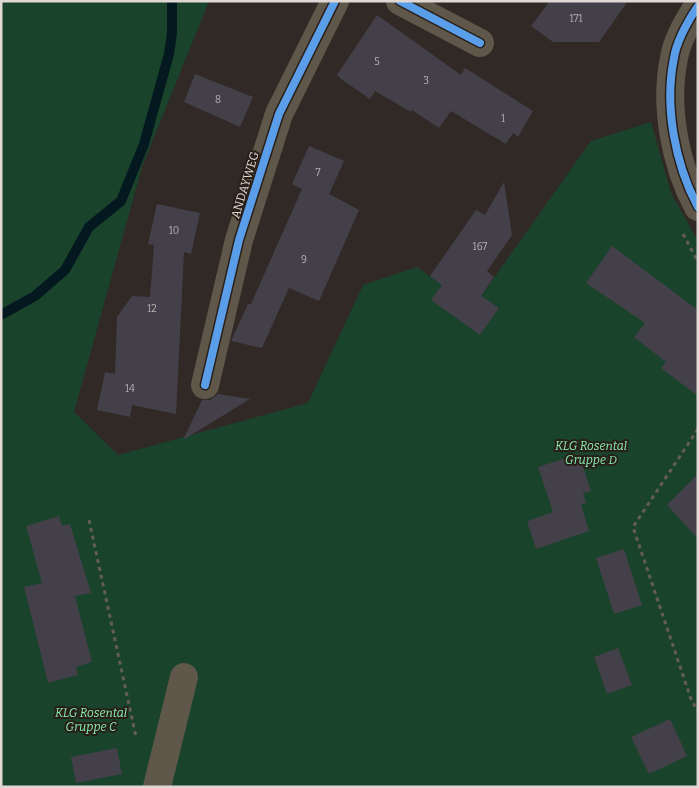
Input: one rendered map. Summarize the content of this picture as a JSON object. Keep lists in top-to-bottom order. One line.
{"streets":{"street":["ANDAYWEG"]},"parks":["KLG Rosental Gruppe D","KLG Rosental Gruppe C"],"house_numbers":["171","5","3","8","1","7","10","167","9","12","14"]}
